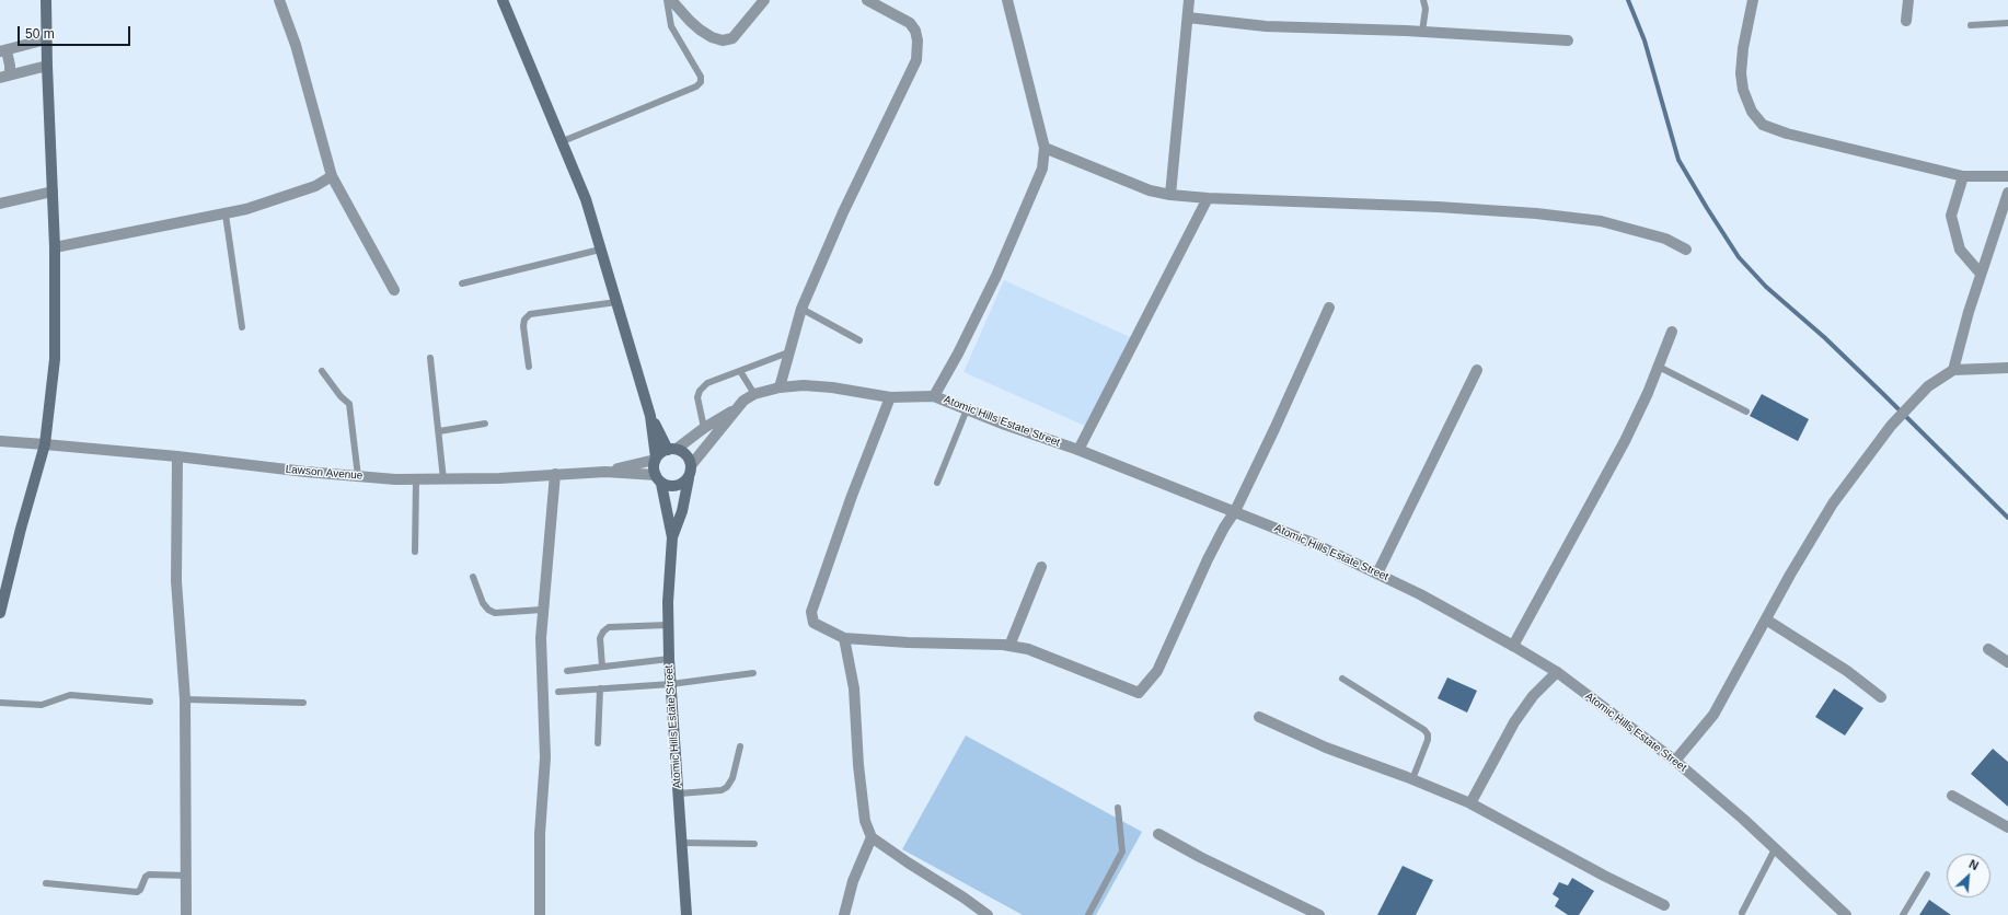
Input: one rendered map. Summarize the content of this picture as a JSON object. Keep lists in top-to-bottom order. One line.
{"streets":{"main road":["Atomic Hills Estate Street"],"street":["Lawson Avenue"]},"crossings":[["Atomic Hills Estate Street","Lawson Avenue"]],"scale_bar":"50 m","north":"top right"}
